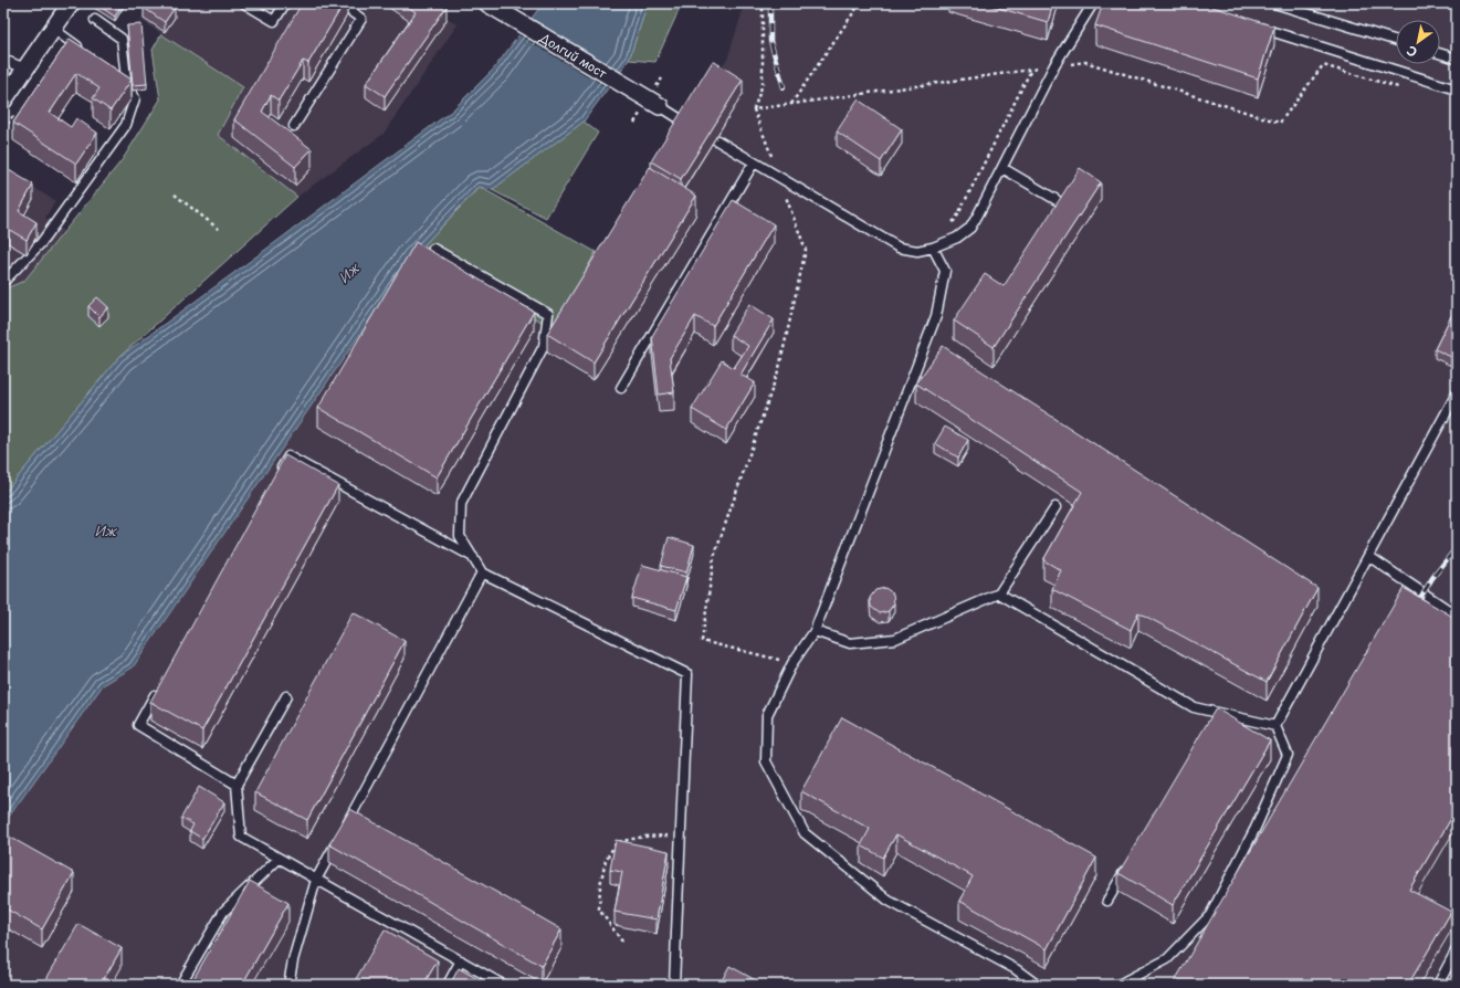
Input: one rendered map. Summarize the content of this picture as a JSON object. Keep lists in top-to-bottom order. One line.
{"streets":{"street":["Долгий мост"]},"water":["Иж"],"north":"bottom left"}
